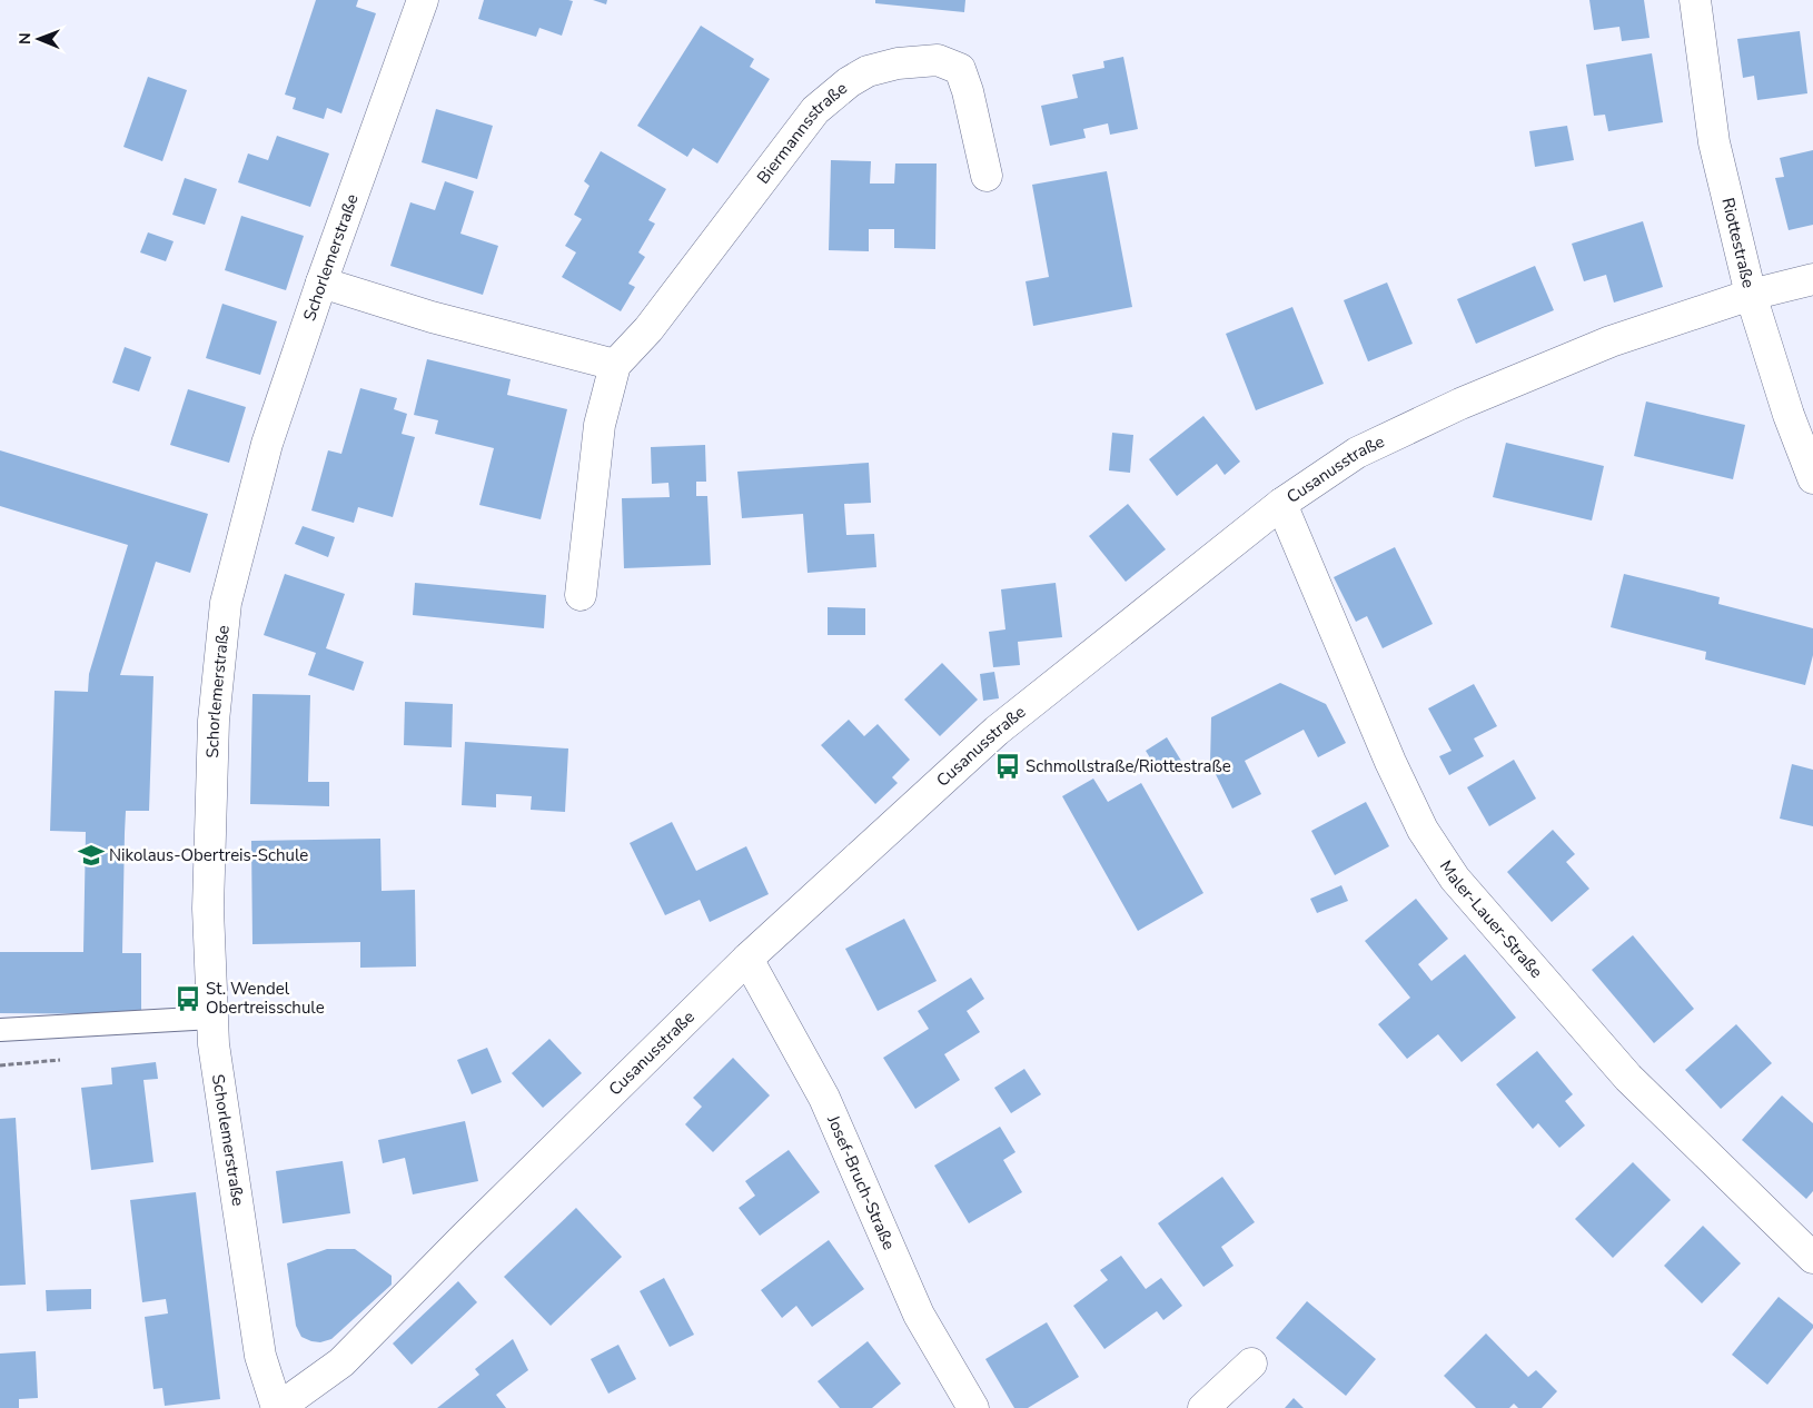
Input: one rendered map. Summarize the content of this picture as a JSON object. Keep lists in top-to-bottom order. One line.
{"streets":{"street":["Biermannsstraße","Riottestraße","Schorlemerstraße","Cusanusstraße","Maler-Lauer-Straße","Josef-Bruch-Straße"]},"crossings":[["Riottestraße","Cusanusstraße"],["Schorlemerstraße","Cusanusstraße"],["Cusanusstraße","Maler-Lauer-Straße"],["Cusanusstraße","Josef-Bruch-Straße"]],"places":{"bus stop":["Schmollstraße/Riottestraße","St. Wendel Obertreisschule"],"school or university":["Nikolaus-Obertreis-Schule"]},"north":"left"}
